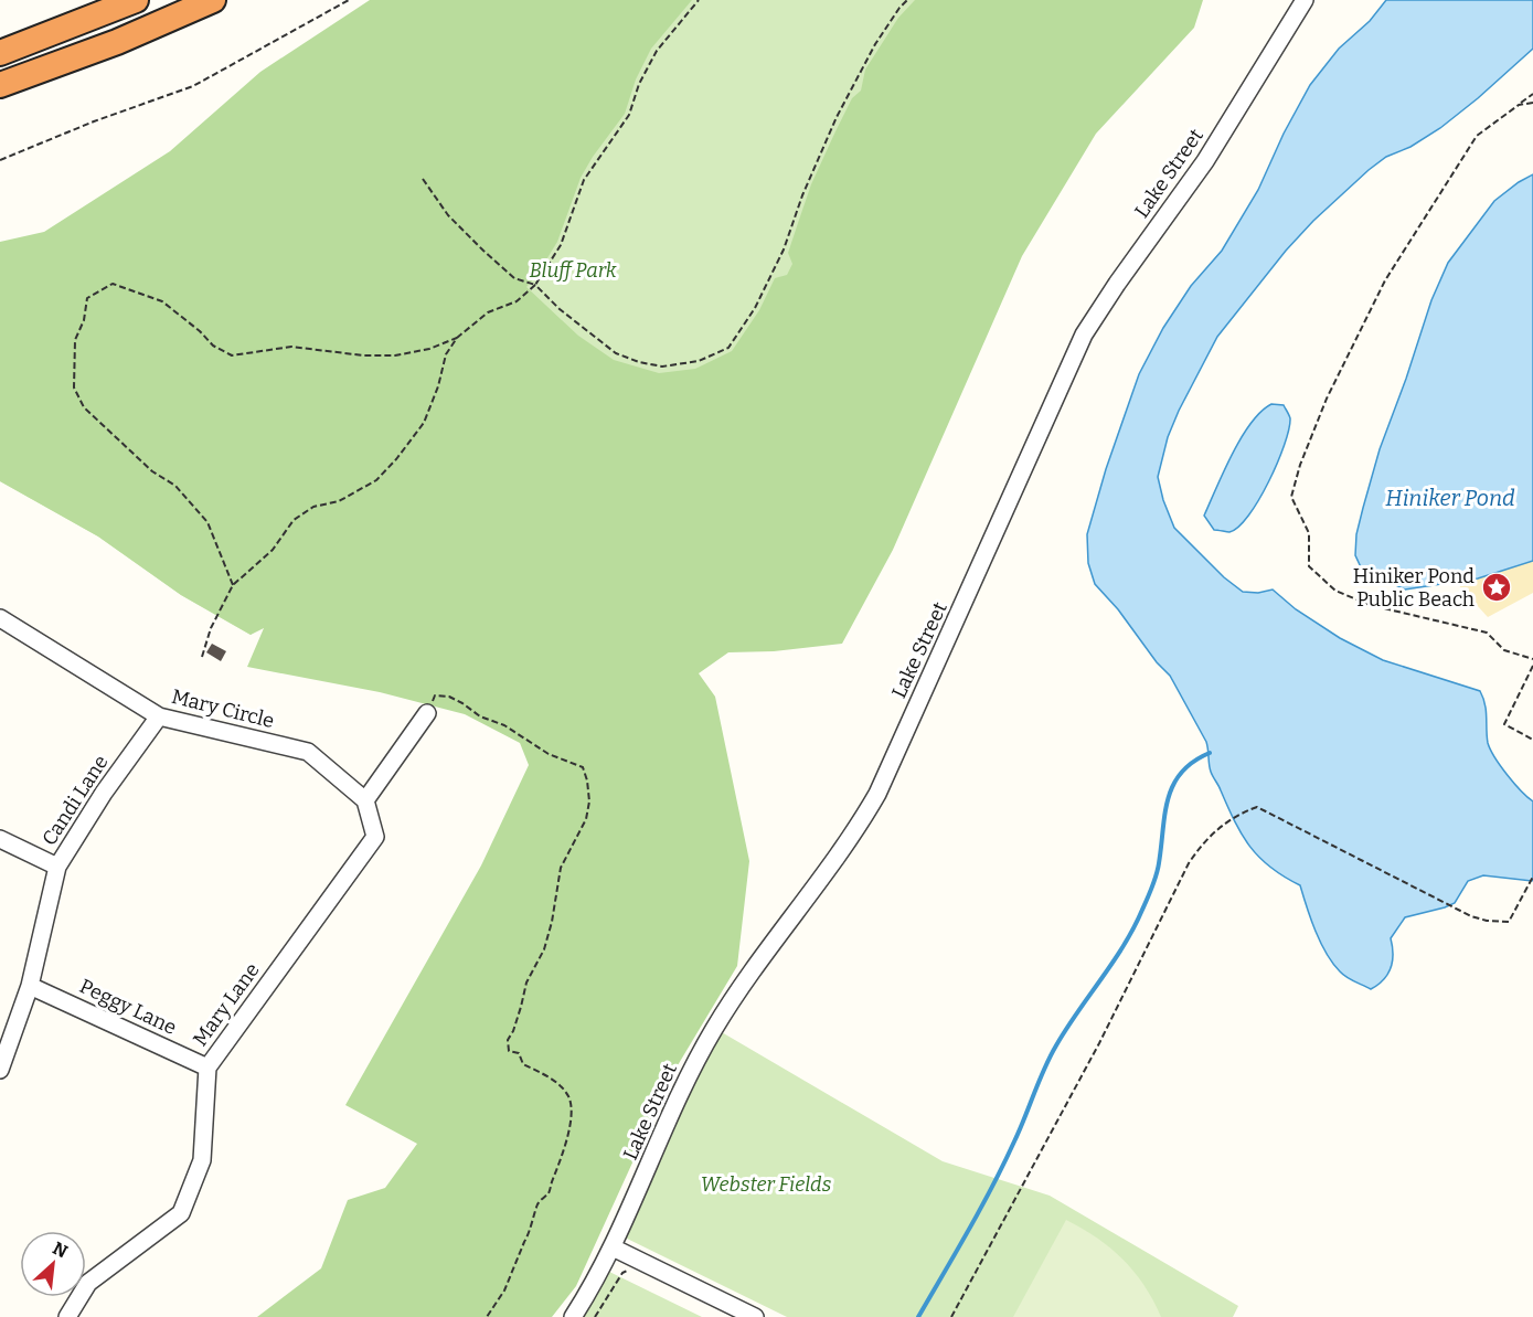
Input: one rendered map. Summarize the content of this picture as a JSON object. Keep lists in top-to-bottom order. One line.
{"streets":{"street":["Lake Street","Mary Circle","Candi Lane","Mary Lane","Peggy Lane"]},"crossings":[["Mary Circle","Candi Lane"],["Mary Circle","Mary Lane"],["Candi Lane","Peggy Lane"],["Mary Lane","Peggy Lane"]],"water":["Hiniker Pond"],"parks":["Bluff Park","Webster Fields"],"places":{"place":["Hiniker Pond Public Beach"]},"north":"top right"}
